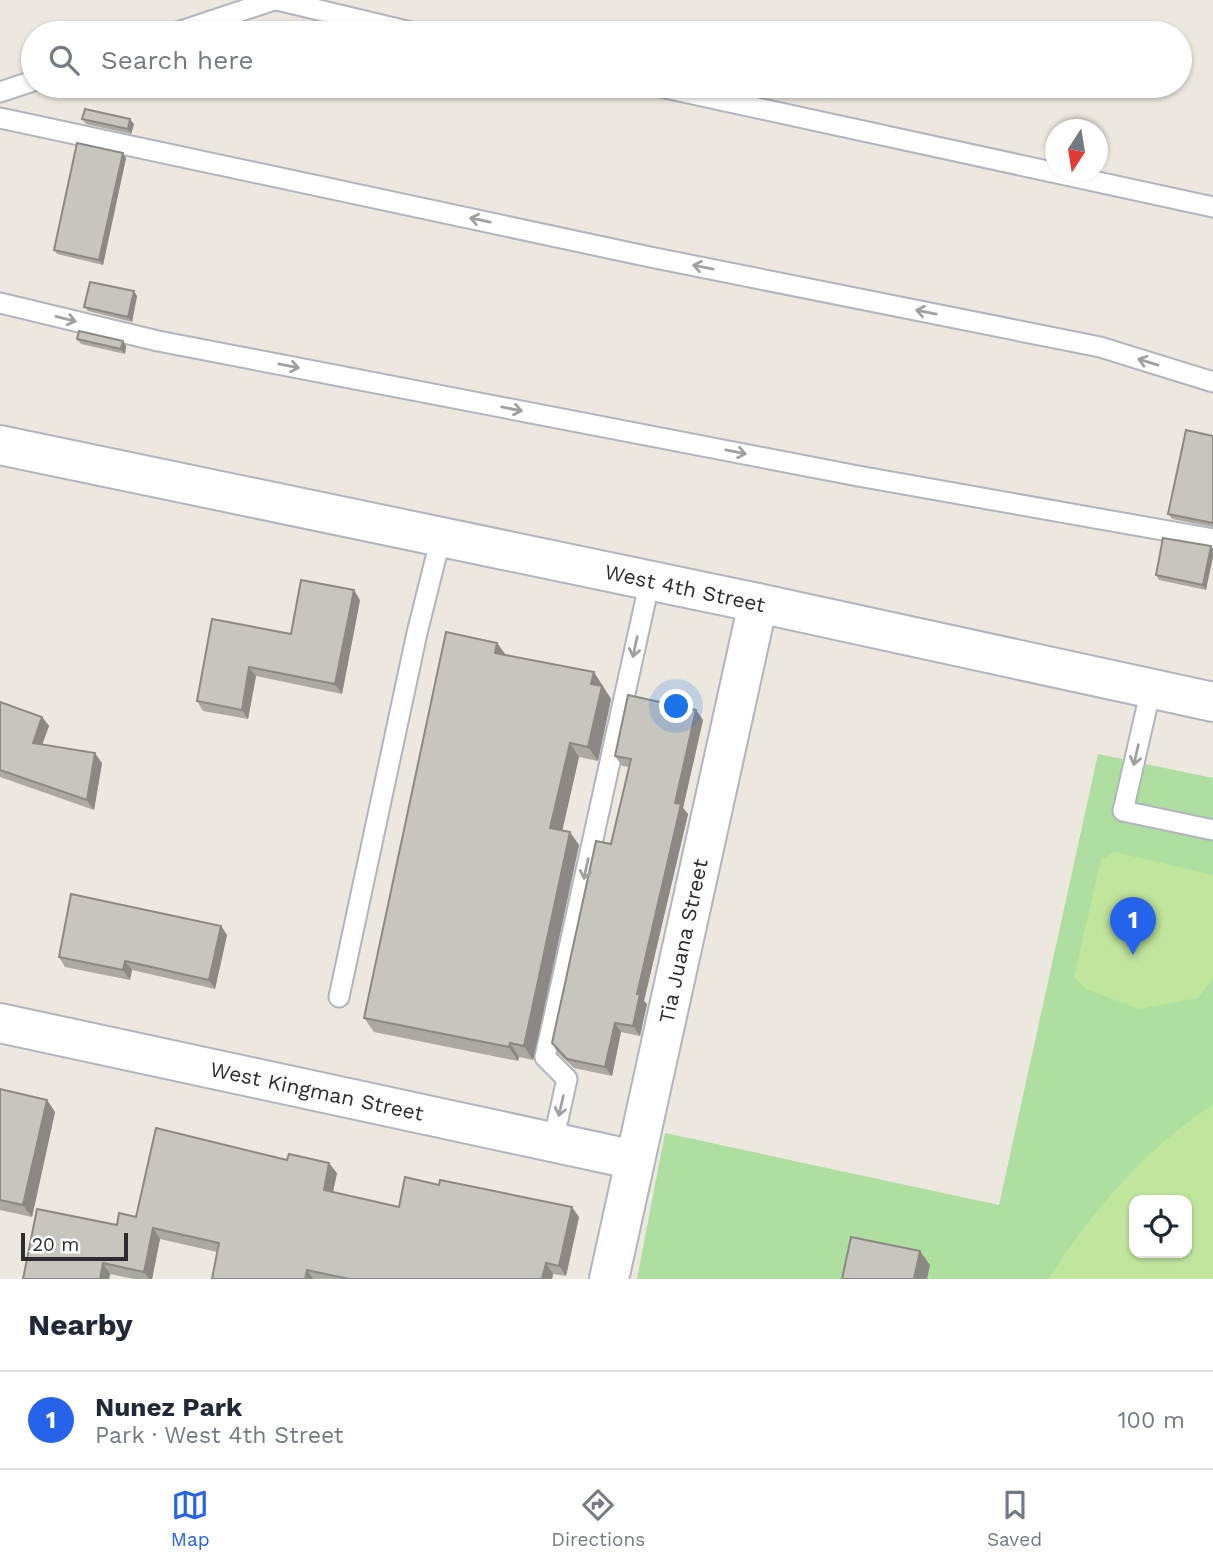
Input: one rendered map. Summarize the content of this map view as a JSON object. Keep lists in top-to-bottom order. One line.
{"streets":{"street":["West 4th Street","Tia Juana Street","West Kingman Street"]},"crossings":[["West 4th Street","Tia Juana Street"],["Tia Juana Street","West Kingman Street"]],"scale_bar":"20 m","north":"bottom","page":{"search":"Search here","pins":"1","scale":"20 m","heading":"Nearby","list":[{"mark":"1","name":"Nunez Park","note":"Park · West 4th Street","value":"100 m"}],"nav":["Map","Directions","Saved"]}}
